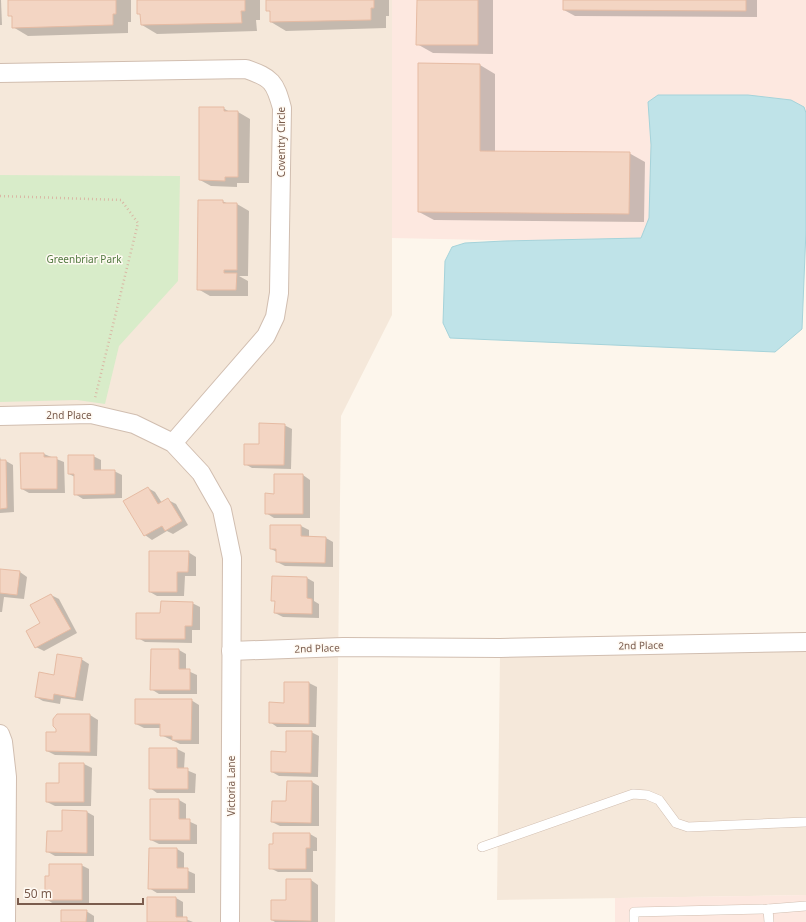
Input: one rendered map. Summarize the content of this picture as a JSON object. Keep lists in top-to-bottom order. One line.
{"streets":{"street":["Coventry Circle","2nd Place","Victoria Lane"]},"crossings":[["Coventry Circle","2nd Place"],["2nd Place","Victoria Lane"]],"parks":["Greenbriar Park"],"scale_bar":"50 m"}
